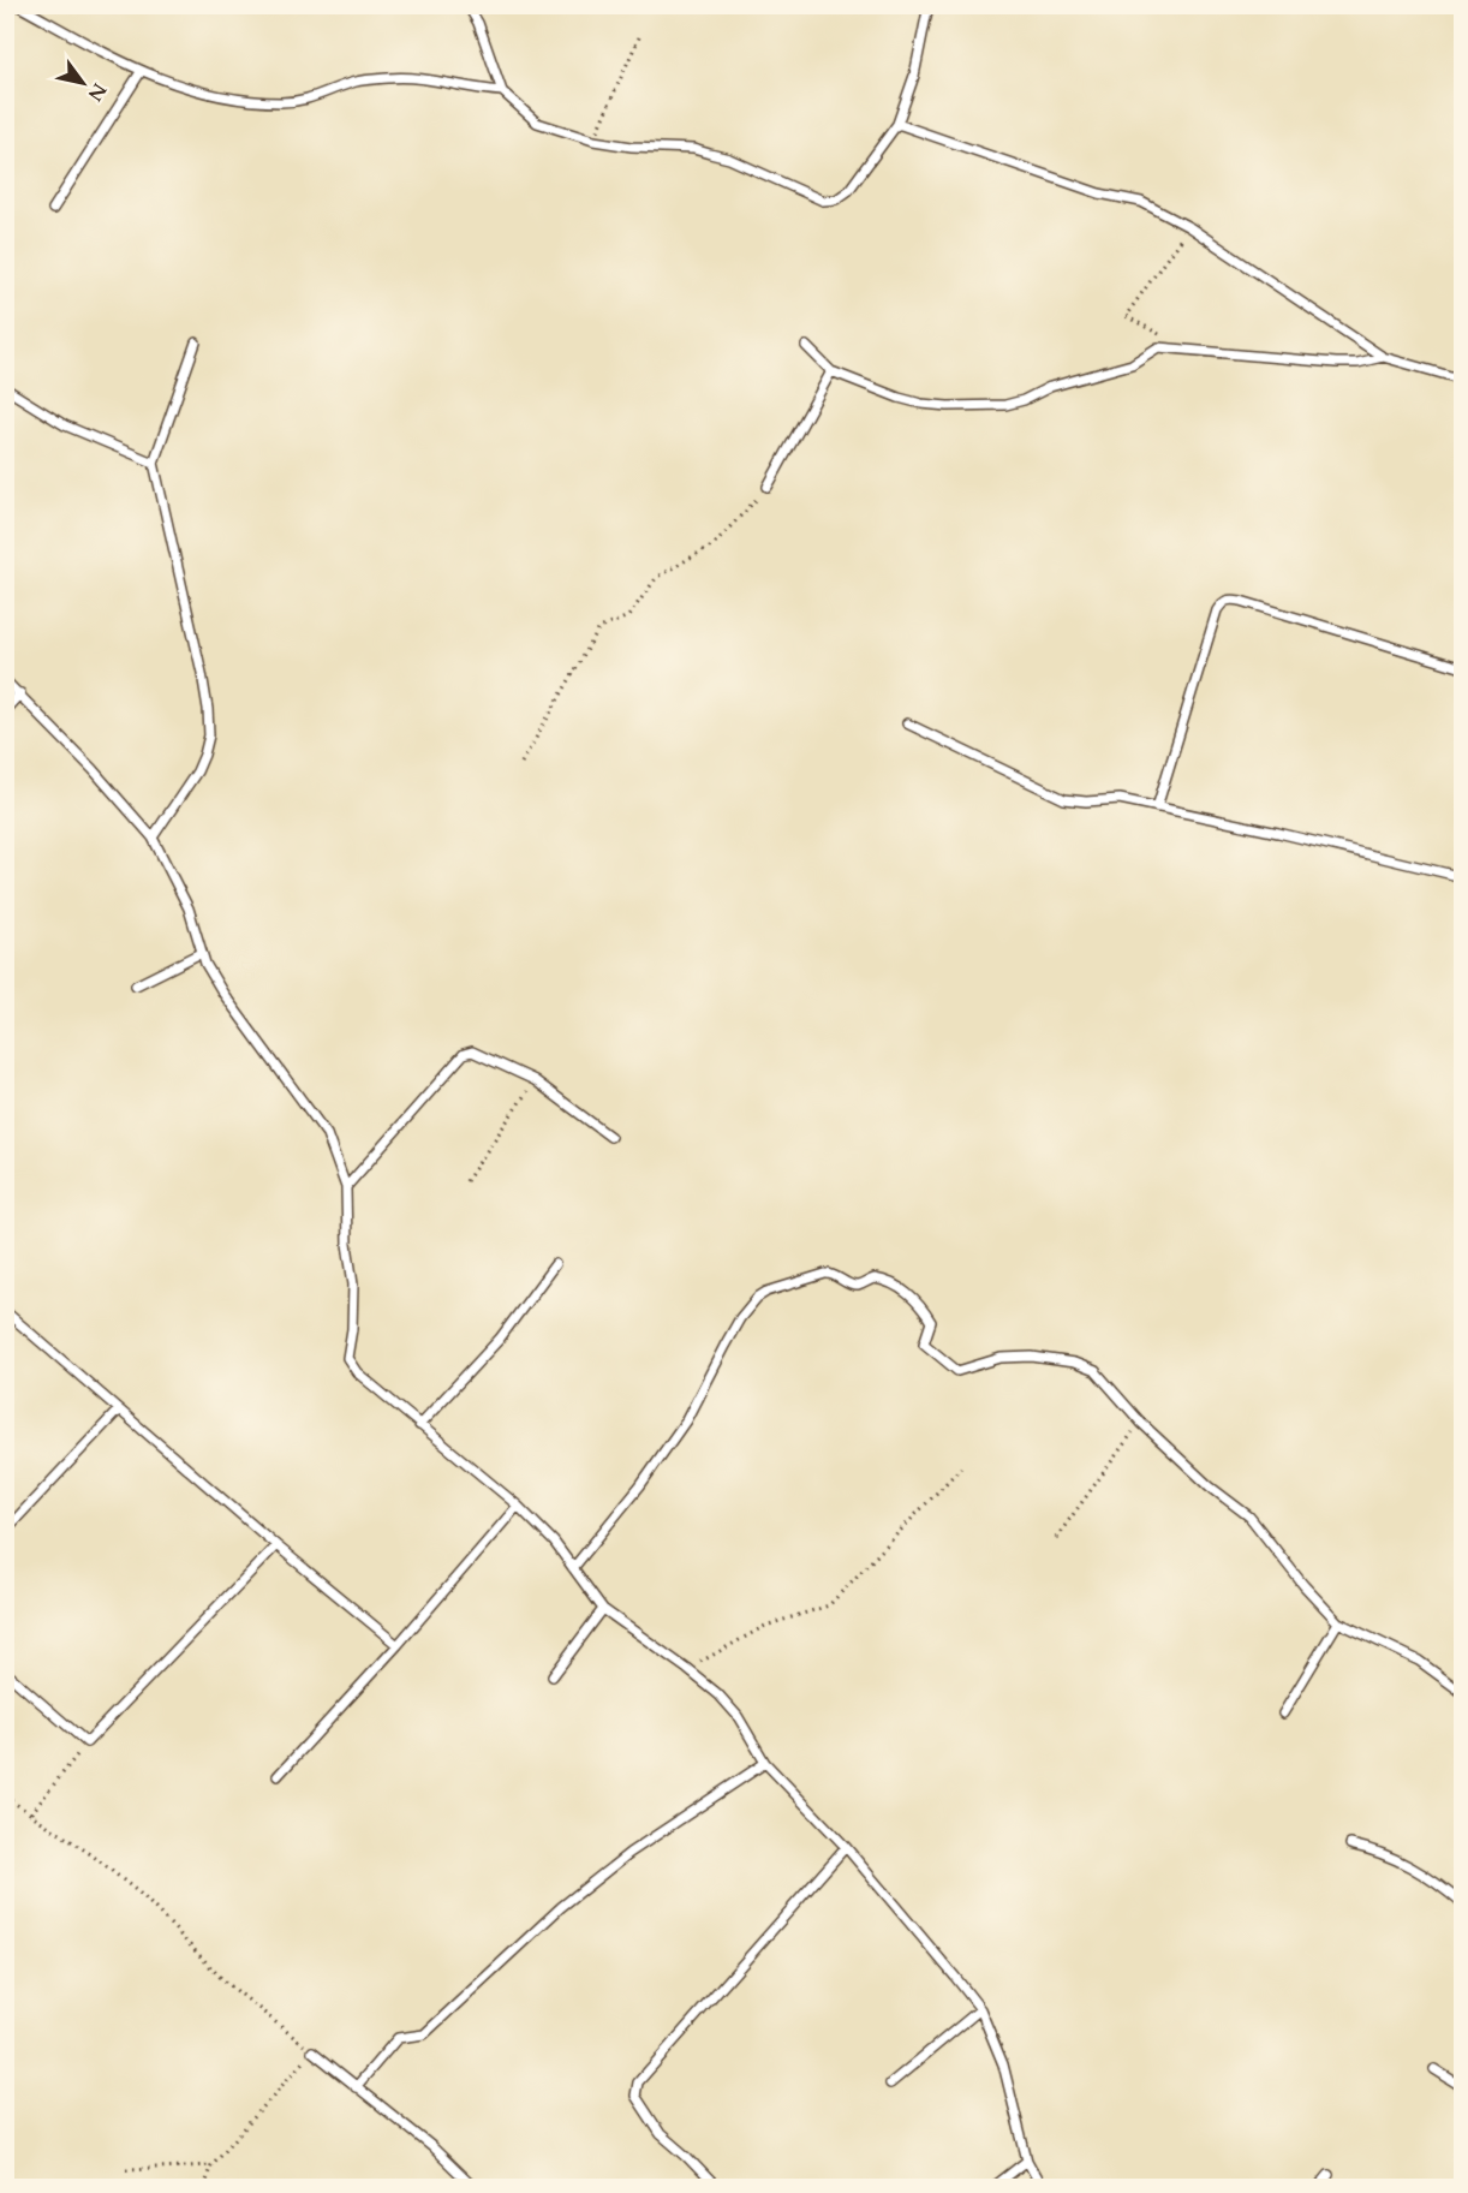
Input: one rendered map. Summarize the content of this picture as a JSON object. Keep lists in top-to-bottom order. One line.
{"north":"bottom right"}
